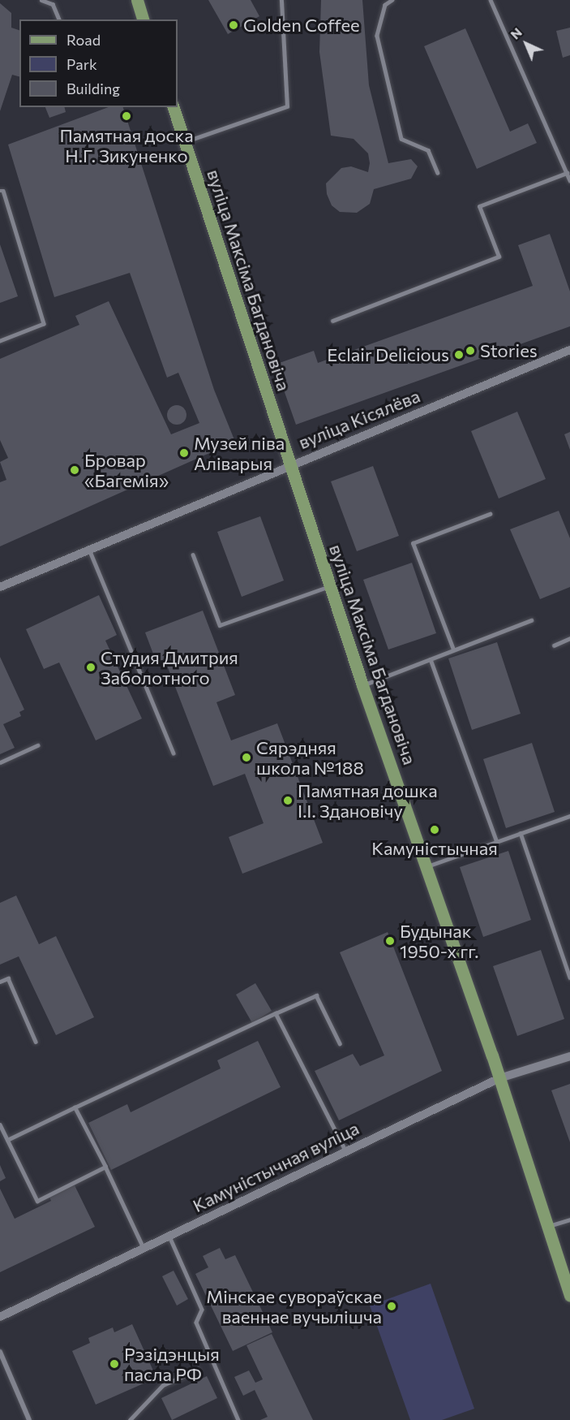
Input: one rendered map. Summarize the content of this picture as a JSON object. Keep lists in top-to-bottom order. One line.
{"streets":{"main road":["вуліца Максіма Багдановіча"],"street":["вуліца Кісялёва","Камуністычная вуліца"]},"crossings":[["вуліца Максіма Багдановіча","вуліца Кісялёва"],["вуліца Максіма Багдановіча","Камуністычная вуліца"]],"places":["Golden Coffee","Памятная доска Н.Г. Зикуненко","Stories","Eclair Delicious","Музей піва Аліварыя","Бровар «Багемія»","Студия Дмитрия Заболотного","Сярэдняя школа №188","Памятная дошка І.І. Здановічу","Камуністычная","Будынак 1950-х гг.","Мінскае сувораўскае ваеннае вучылішча","Рэзідэнцыя пасла РФ"],"legend":["Road","Park","Building"],"north":"top left"}
